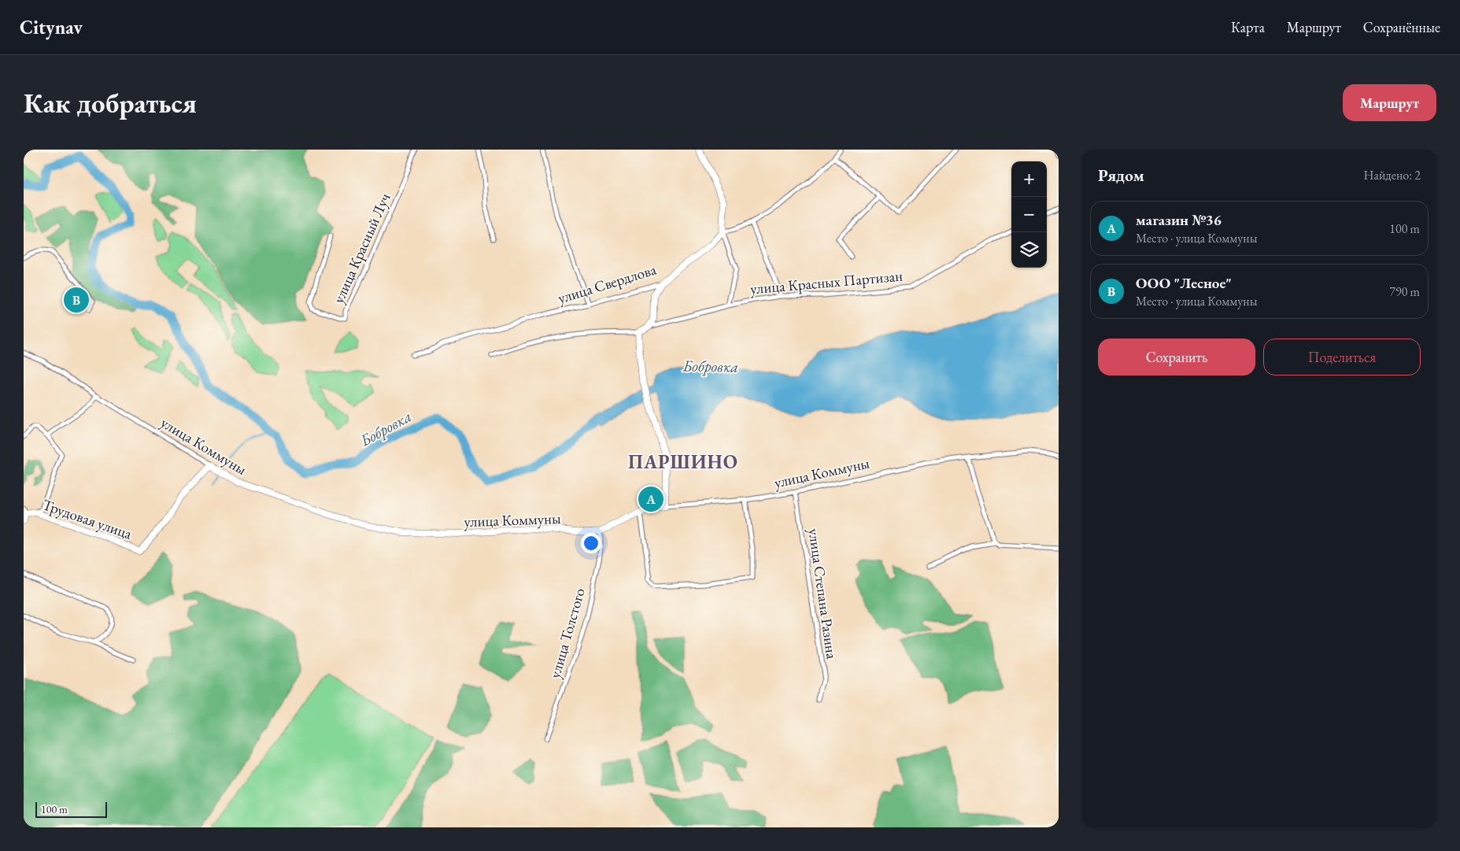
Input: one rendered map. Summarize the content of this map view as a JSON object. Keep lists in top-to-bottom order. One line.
{"streets":{"street":["улица Красный Луч","улица Красных Партизан","улица Свердлова","улица Коммуны","Трудовая улица","улица Степана Разина","улица Толстого"]},"crossings":[["улица Коммуны","Трудовая улица"],["улица Коммуны","улица Степана Разина"],["улица Коммуны","улица Толстого"]],"districts":["ПАРШИНО"],"water":["Бобровка"],"scale_bar":"100 m","page":{"header":"Citynav","nav":["Карта","Маршрут","Сохранённые"],"buttons":["Маршрут",["Сохранить","Поделиться"]],"title":"Как добраться","heading":["Рядом","Найдено: 2"],"map_buttons":["+","−"],"list":[{"mark":"A","name":"магазин №36","note":"Место · улица Коммуны","value":"100 m"},{"mark":"B","name":"ООО \"Лесное\"","note":"Место · улица Коммуны","value":"790 m"}],"pins":["B","A"],"scale":"100 m"}}
